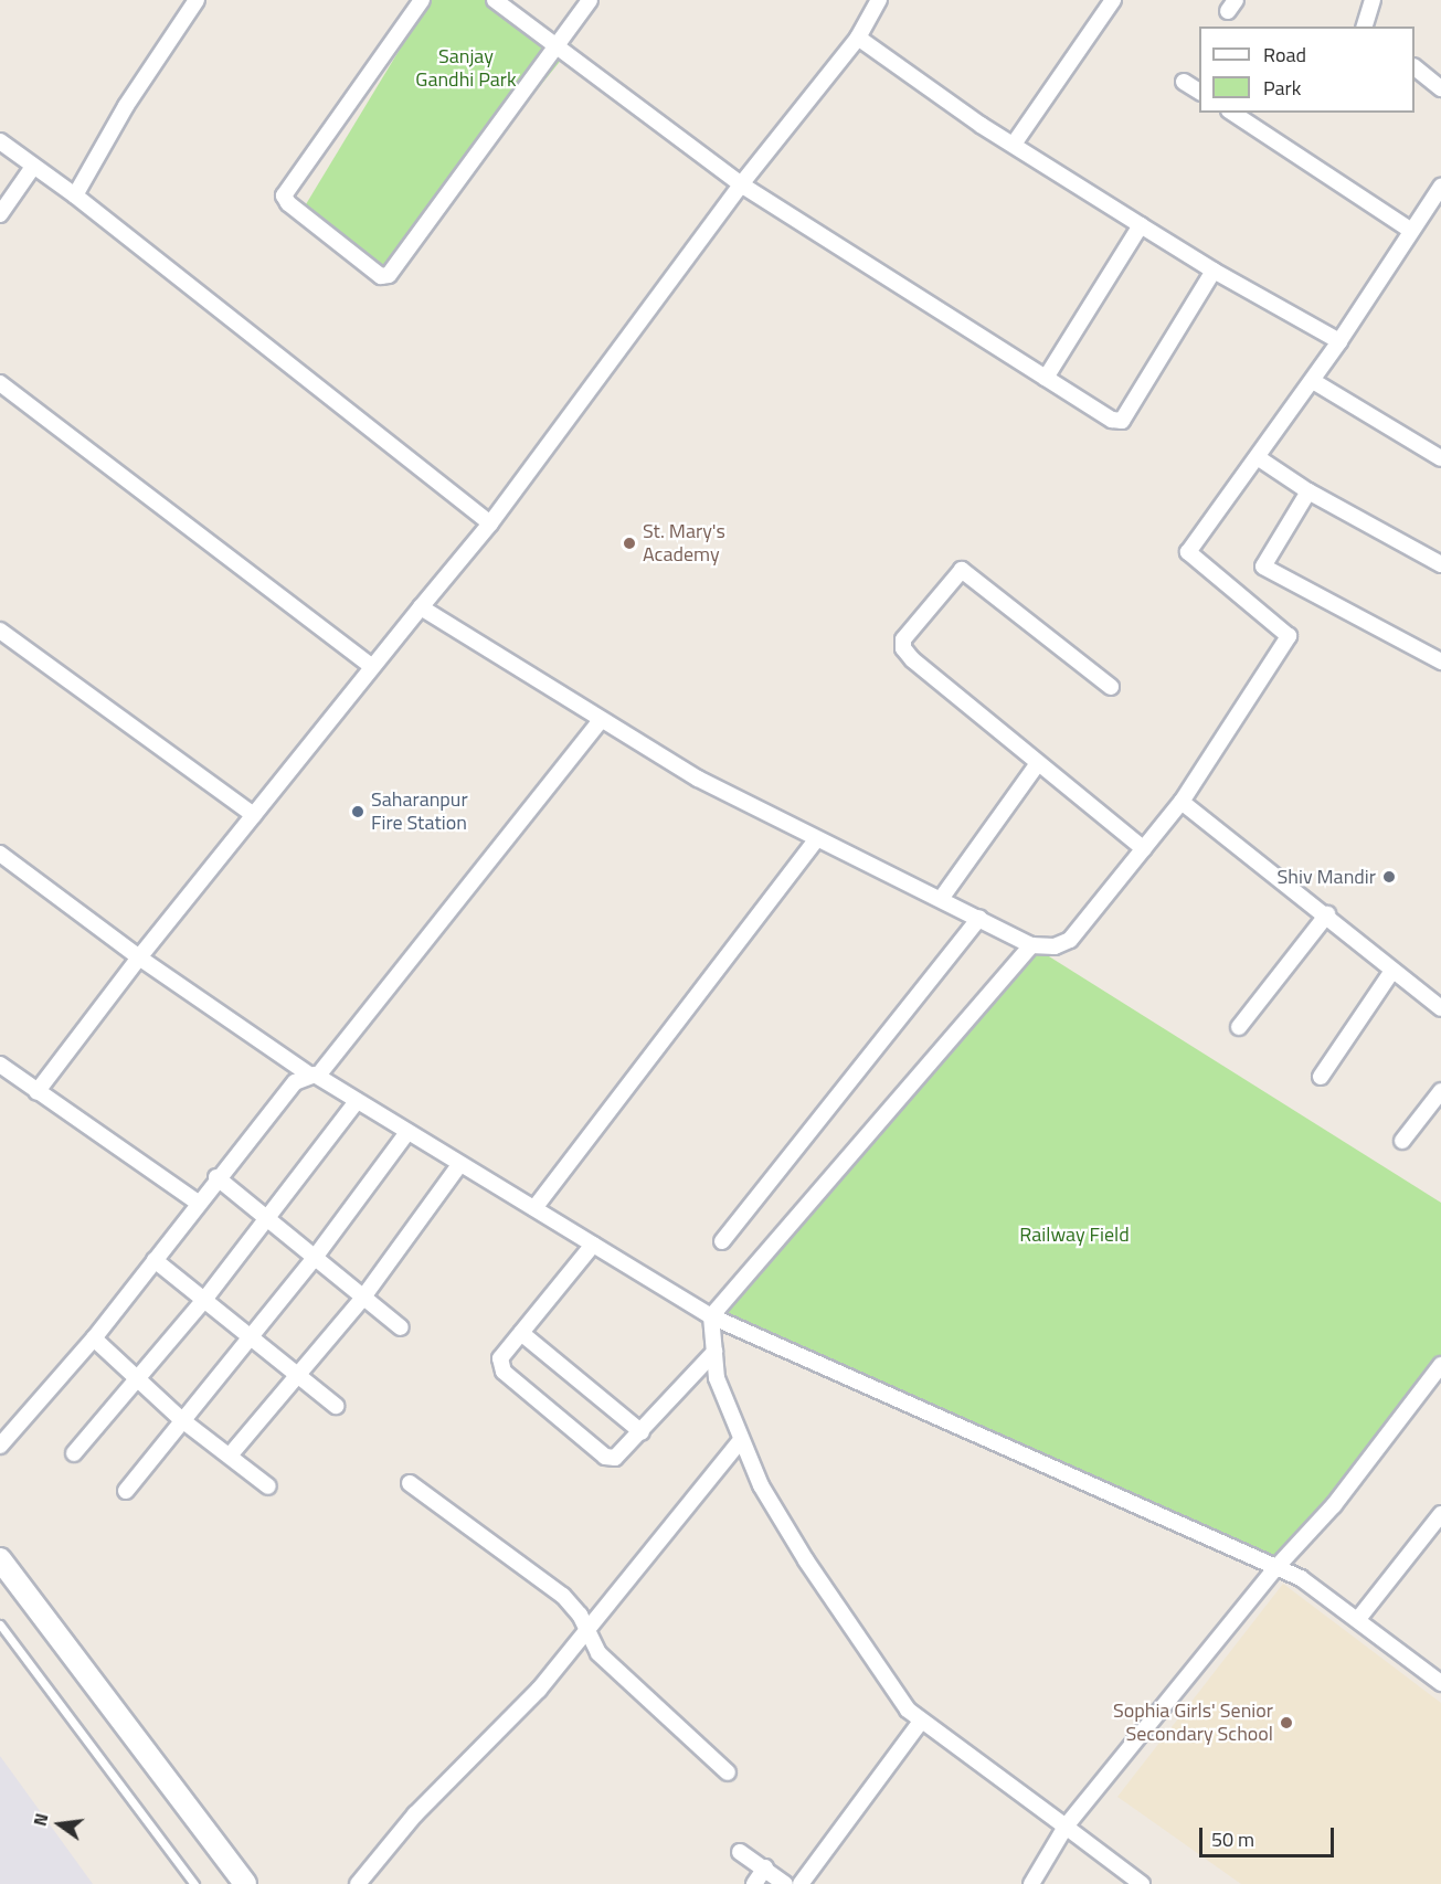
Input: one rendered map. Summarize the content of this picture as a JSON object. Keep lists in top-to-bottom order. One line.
{"parks":["Sanjay Gandhi Park","Railway Field"],"places":["St. Mary's Academy","Saharanpur Fire Station","Shiv Mandir","Sophia Girls' Senior Secondary School"],"legend":["Road","Park"],"scale_bar":"50 m","north":"left"}
